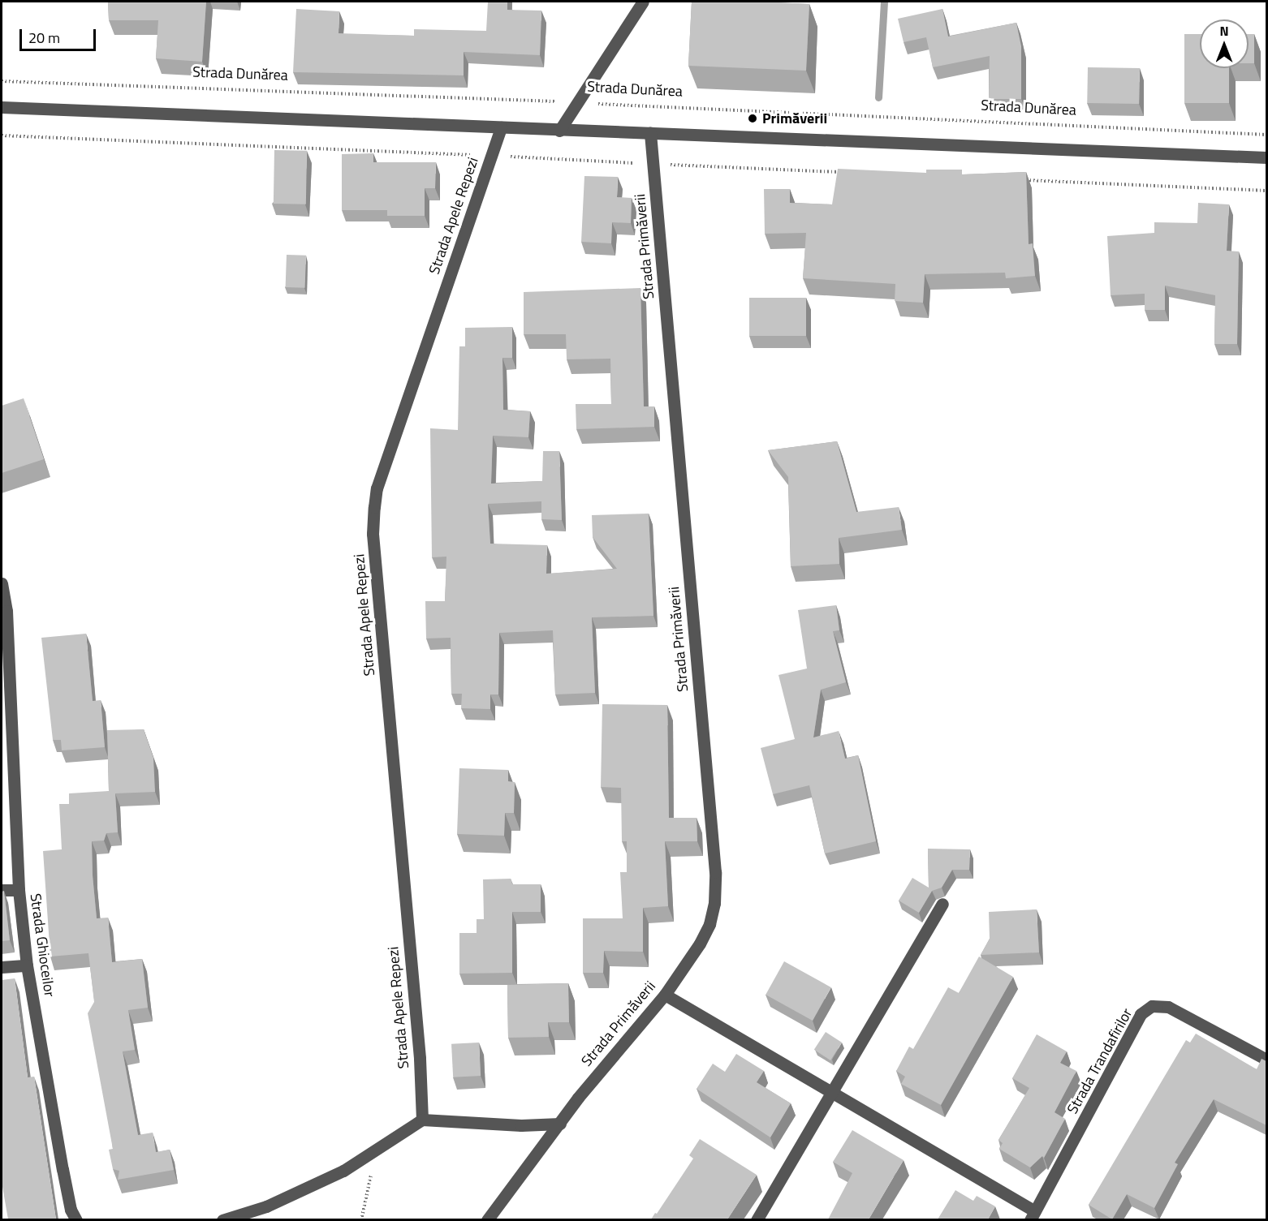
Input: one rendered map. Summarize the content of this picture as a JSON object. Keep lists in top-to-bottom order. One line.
{"streets":{"street":["Strada Apele Repezi","Strada Primăverii","Strada Ghioceilor","Strada Trandafirilor"],"path":["Strada Dunărea"]},"places":["Primăverii"],"scale_bar":"20 m","north":"top"}
